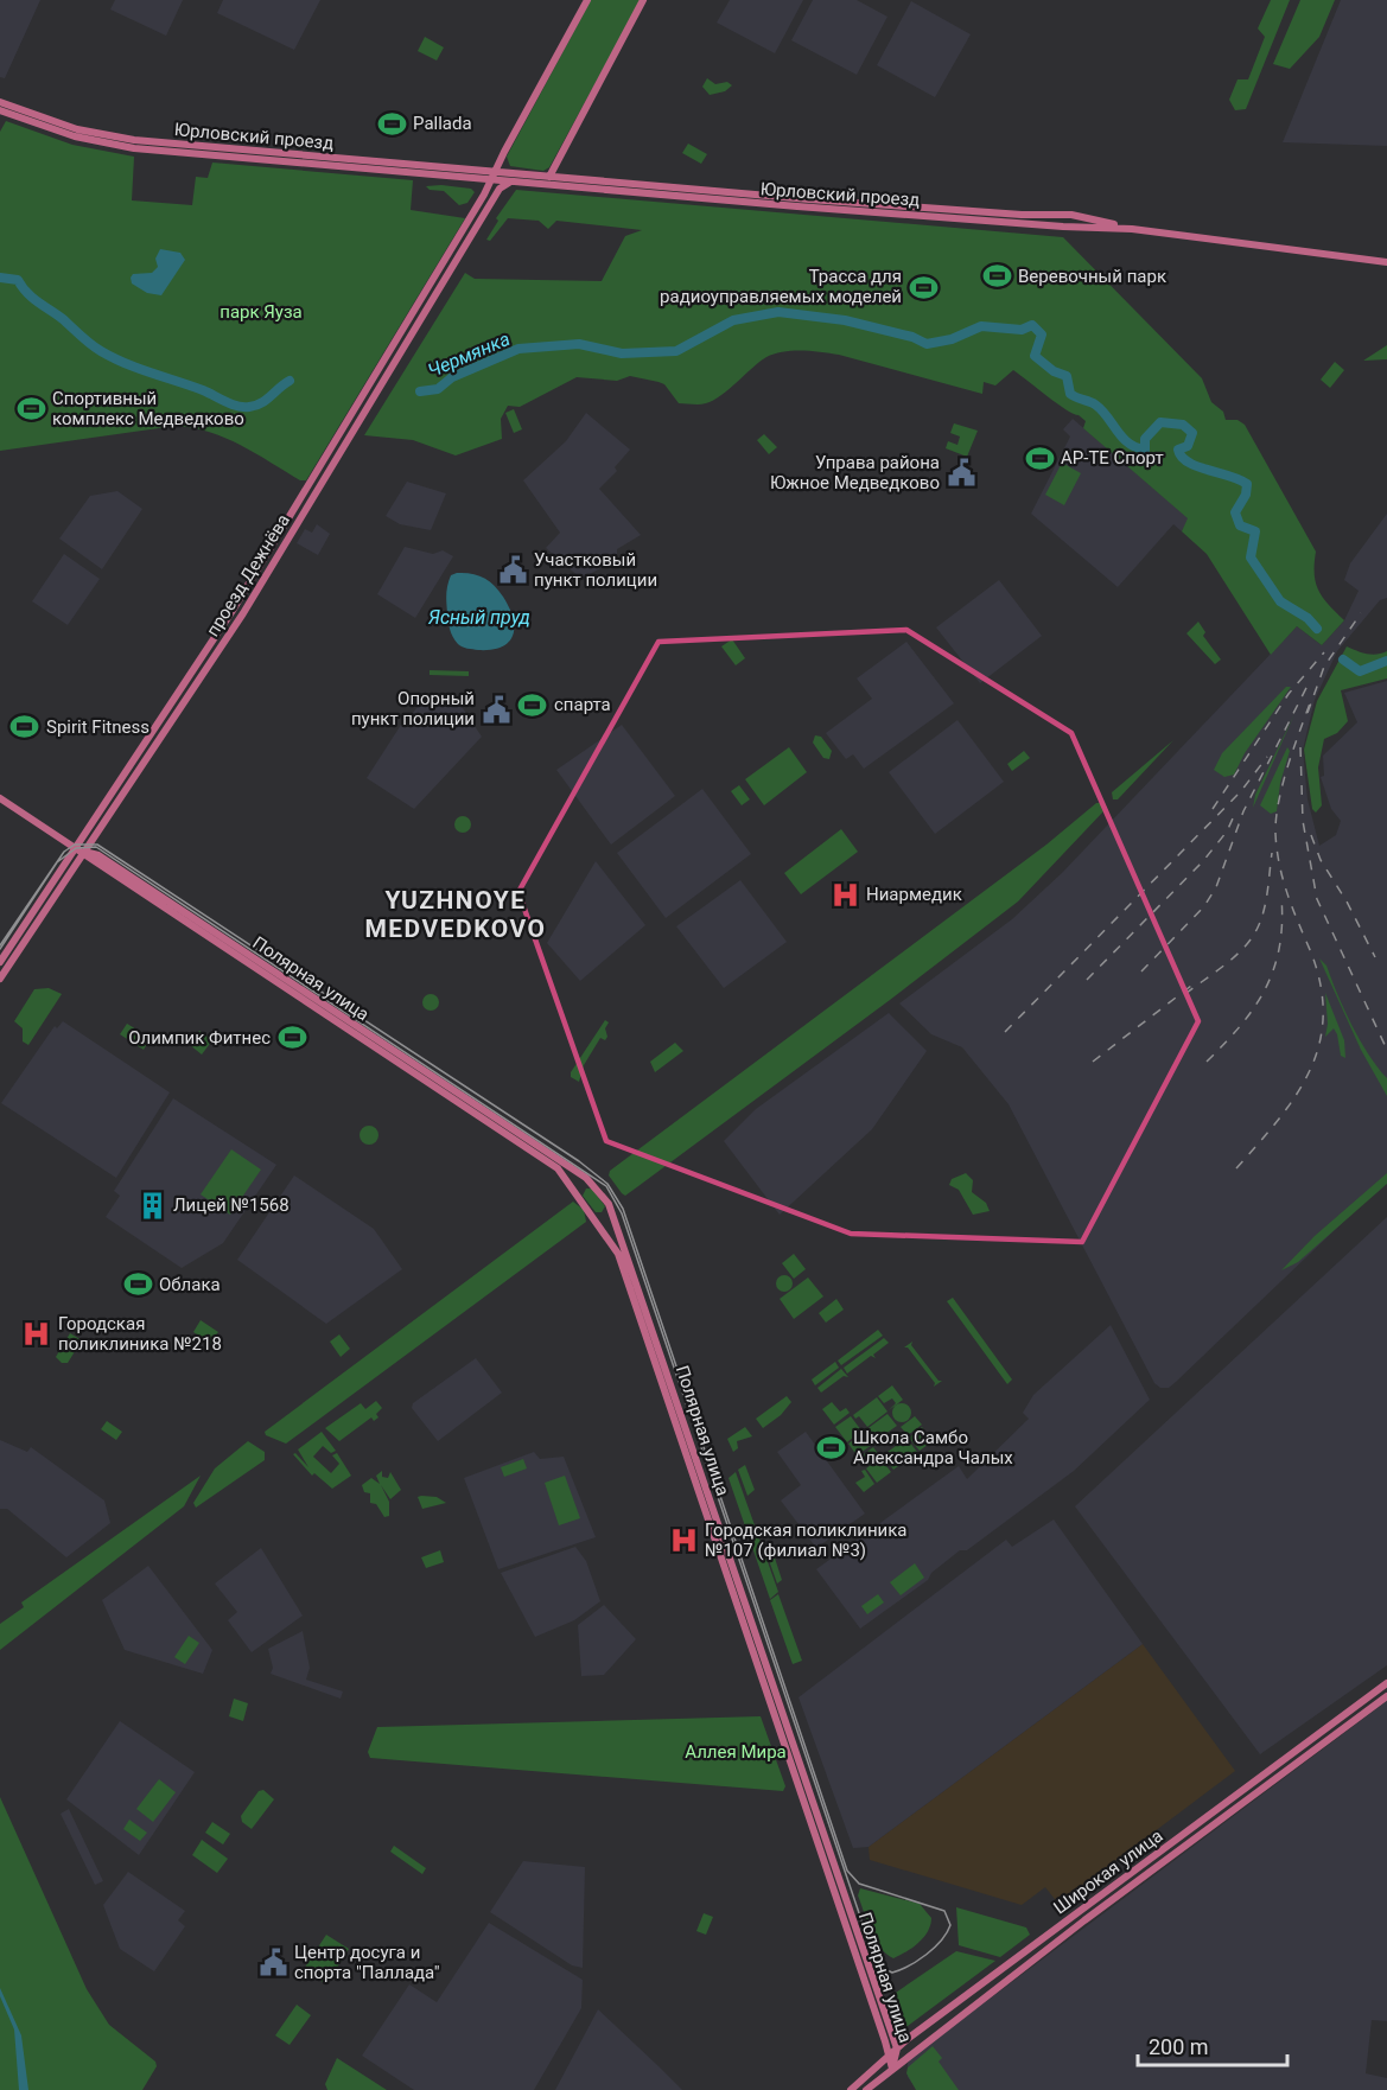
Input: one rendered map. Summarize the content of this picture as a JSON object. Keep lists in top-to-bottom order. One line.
{"streets":{"main road":["Юрловский проезд","проезд Дежнёва","Полярная улица","Широкая улица"]},"crossings":[["Юрловский проезд","проезд Дежнёва"],["проезд Дежнёва","Полярная улица"],["Полярная улица","Широкая улица"]],"districts":["YUZHNOYE MEDVEDKOVO"],"water":["Чермянка","Ясный пруд"],"parks":["парк Яуза","Аллея Мира"],"places":{"sports":["Pallada","Веревочный парк","Трасса для радиоуправляемых моделей","Спортивный комплекс Медведково","АР-ТЕ Спорт","спарта","Spirit Fitness","Олимпик Фитнес","Облака","Школа Самбо Александра Чалых"],"public building":["Управа района Южное Медведково","Участковый пункт полиции","Опорный пункт полиции","Центр досуга и спорта \"Паллада\""],"hospital":["Ниармедик","Городская поликлиника №218","Городская поликлиника №107 (филиал №3)"],"building":["Лицей №1568"]},"scale_bar":"200 m"}
